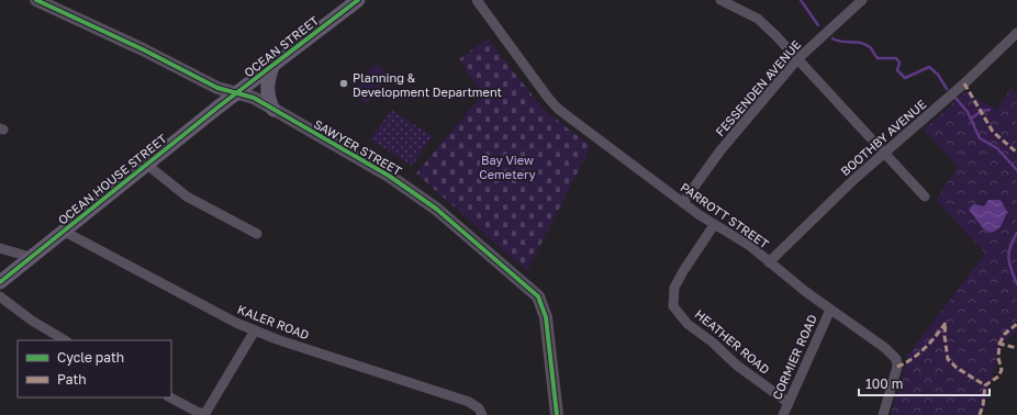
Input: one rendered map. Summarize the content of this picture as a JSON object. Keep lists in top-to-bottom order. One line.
{"streets":{"main road":["OCEAN STREET","OCEAN HOUSE STREET"],"street":["FESSENDEN AVENUE","BOOTHBY AVENUE","SAWYER STREET","PARROTT STREET","KALER ROAD","HEATHER ROAD","CORMIER ROAD"]},"crossings":[["OCEAN STREET","SAWYER STREET"],["OCEAN STREET","OCEAN HOUSE STREET"],["FESSENDEN AVENUE","PARROTT STREET"],["BOOTHBY AVENUE","PARROTT STREET"],["SAWYER STREET","OCEAN HOUSE STREET"],["OCEAN HOUSE STREET","KALER ROAD"],["PARROTT STREET","HEATHER ROAD"],["PARROTT STREET","CORMIER ROAD"],["HEATHER ROAD","CORMIER ROAD"]],"parks":["Bay View Cemetery"],"places":["Planning & Development Department"],"legend":["Cycle path","Path"],"scale_bar":"100 m"}
